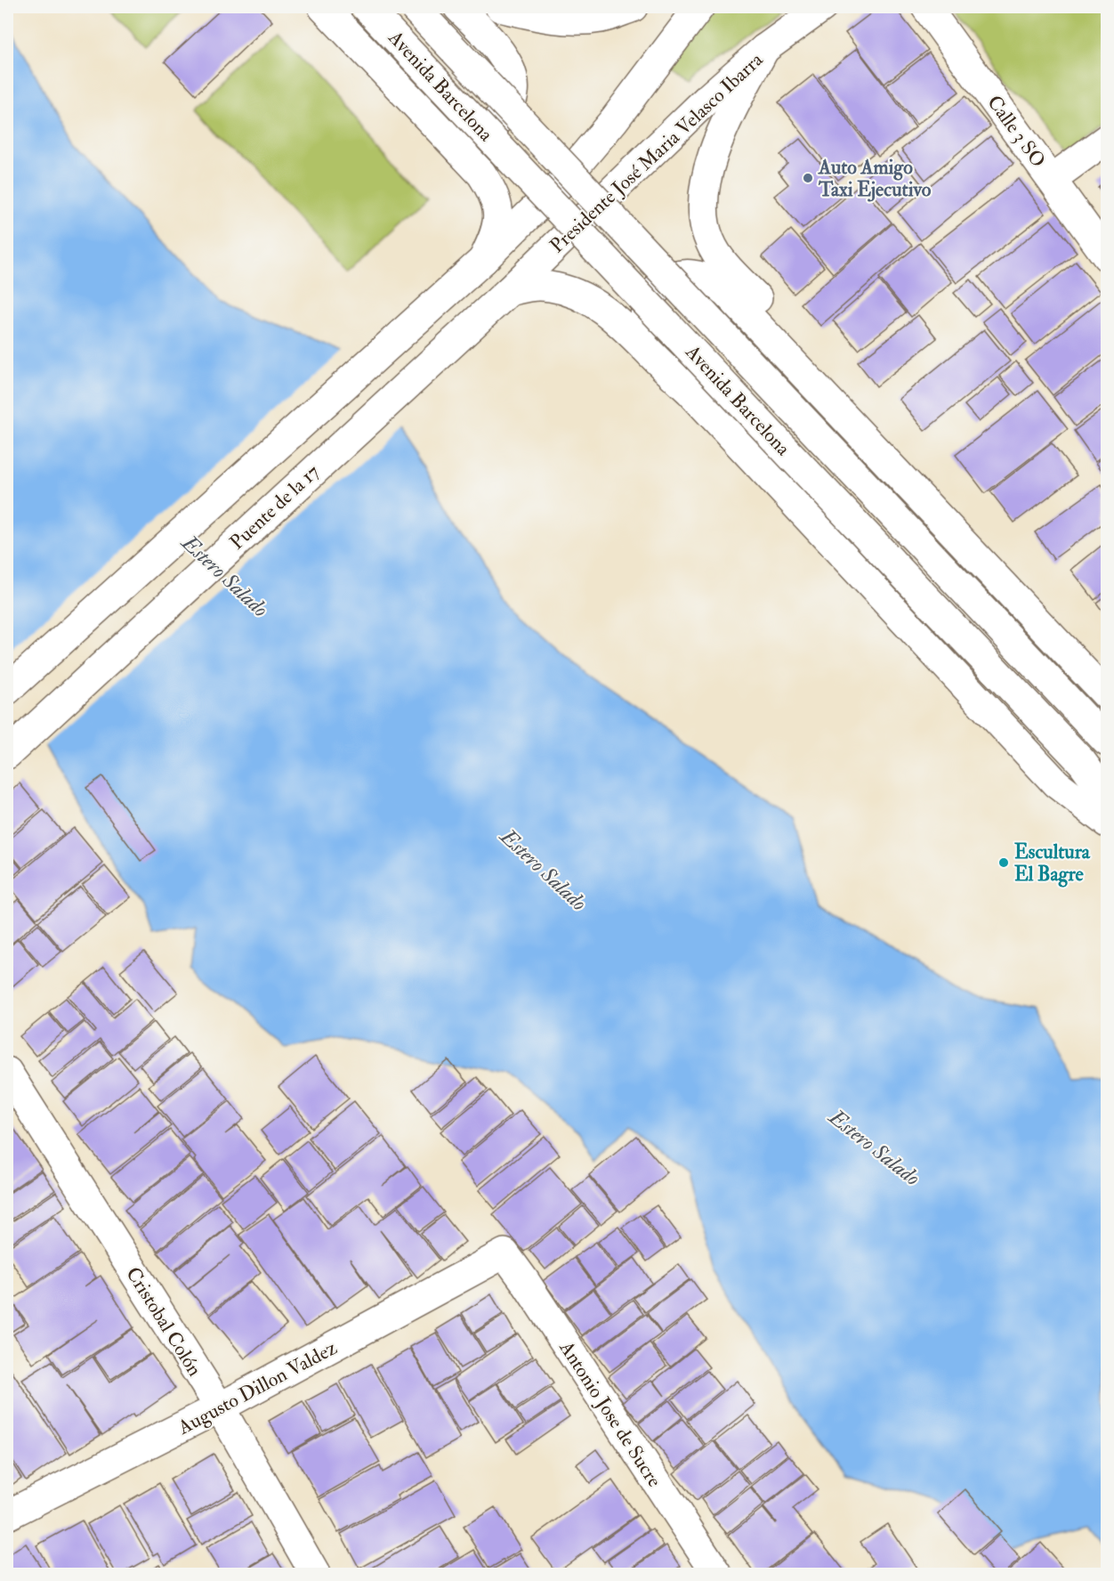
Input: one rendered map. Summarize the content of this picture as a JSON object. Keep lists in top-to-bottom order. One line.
{"streets":{"main road":["Avenida Barcelona","Calle 3 SO","Presidente José Maria Velasco Ibarra","Puente de la 17","Cristobal Colón","Augusto Dillon Valdez","Antonio Jose de Sucre"]},"crossings":[["Presidente José Maria Velasco Ibarra","Puente de la 17"],["Cristobal Colón","Augusto Dillon Valdez"],["Augusto Dillon Valdez","Antonio Jose de Sucre"]],"water":["Estero Salado"],"places":["Auto Amigo Taxi Ejecutivo","Escultura El Bagre"]}
